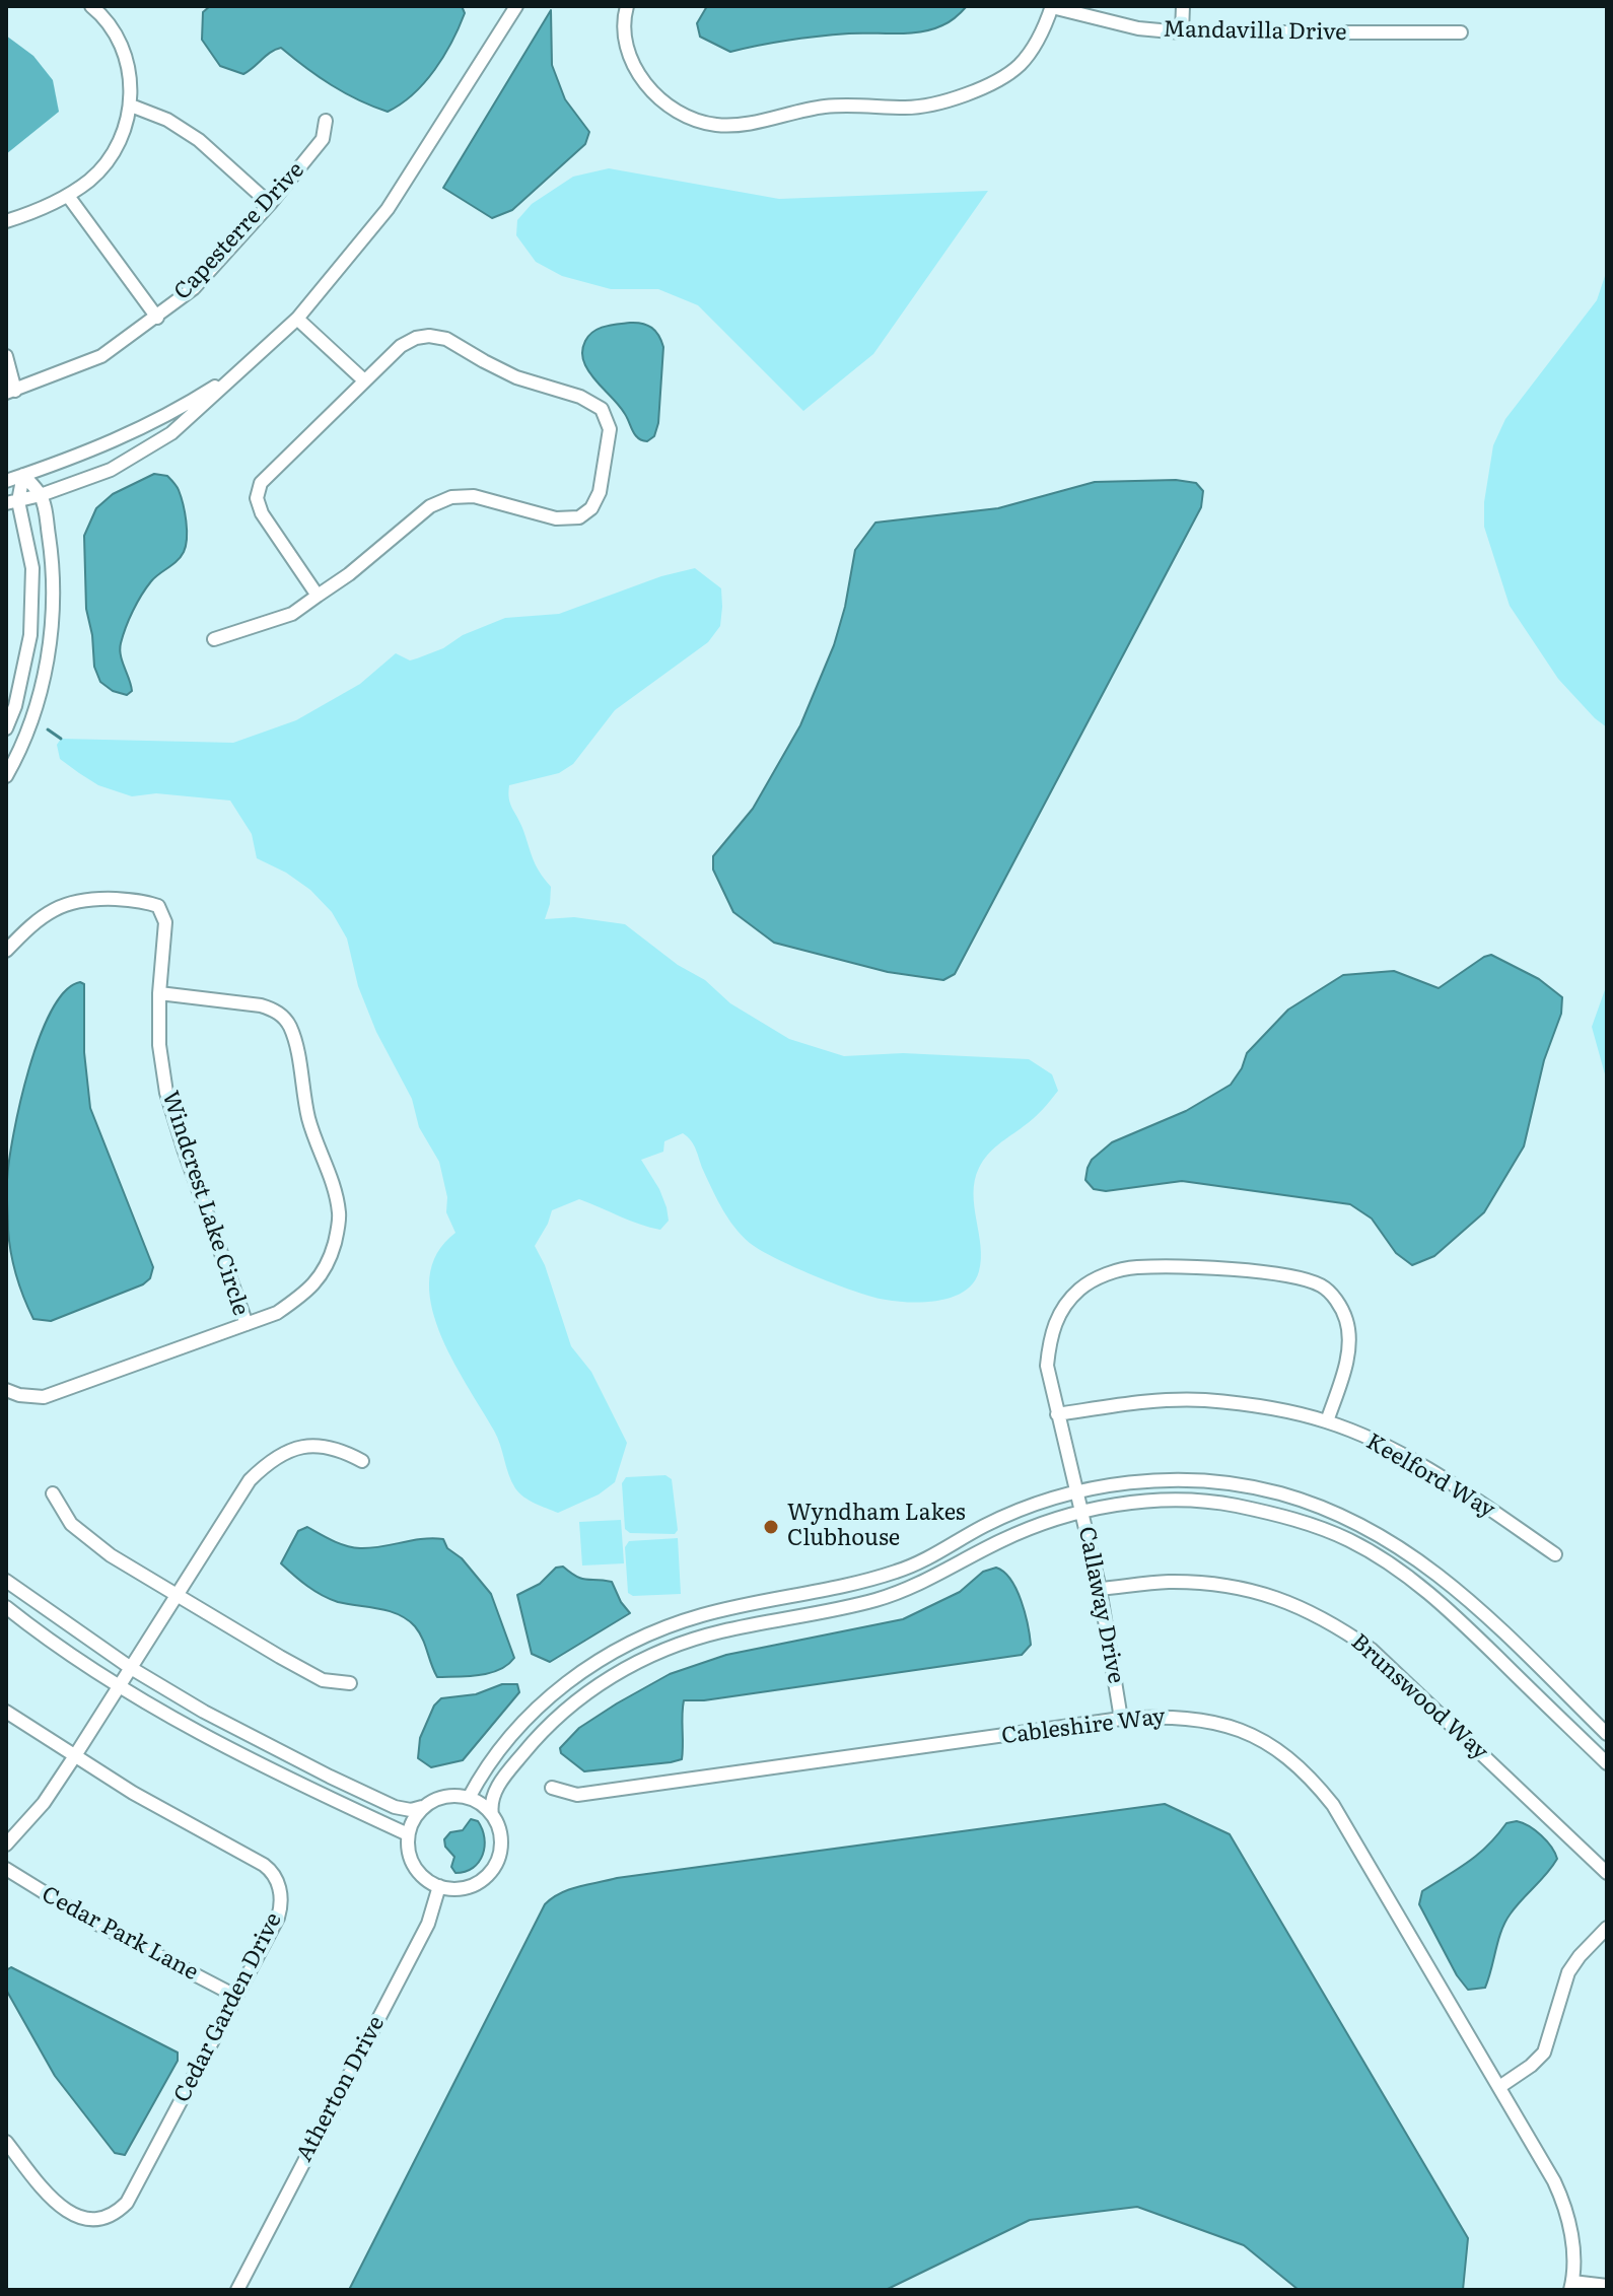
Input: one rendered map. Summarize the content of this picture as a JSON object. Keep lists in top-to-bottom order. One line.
{"streets":{"street":["Mandavilla Drive","Capesterre Drive","Windcrest Lake Circle","Keelford Way","Callaway Drive","Brunswood Way","Cableshire Way","Cedar Park Lane","Cedar Garden Drive","Atherton Drive"]},"crossings":[["Keelford Way","Callaway Drive"],["Callaway Drive","Brunswood Way"],["Callaway Drive","Cableshire Way"],["Cedar Park Lane","Cedar Garden Drive"]],"places":["Wyndham Lakes Clubhouse"]}
